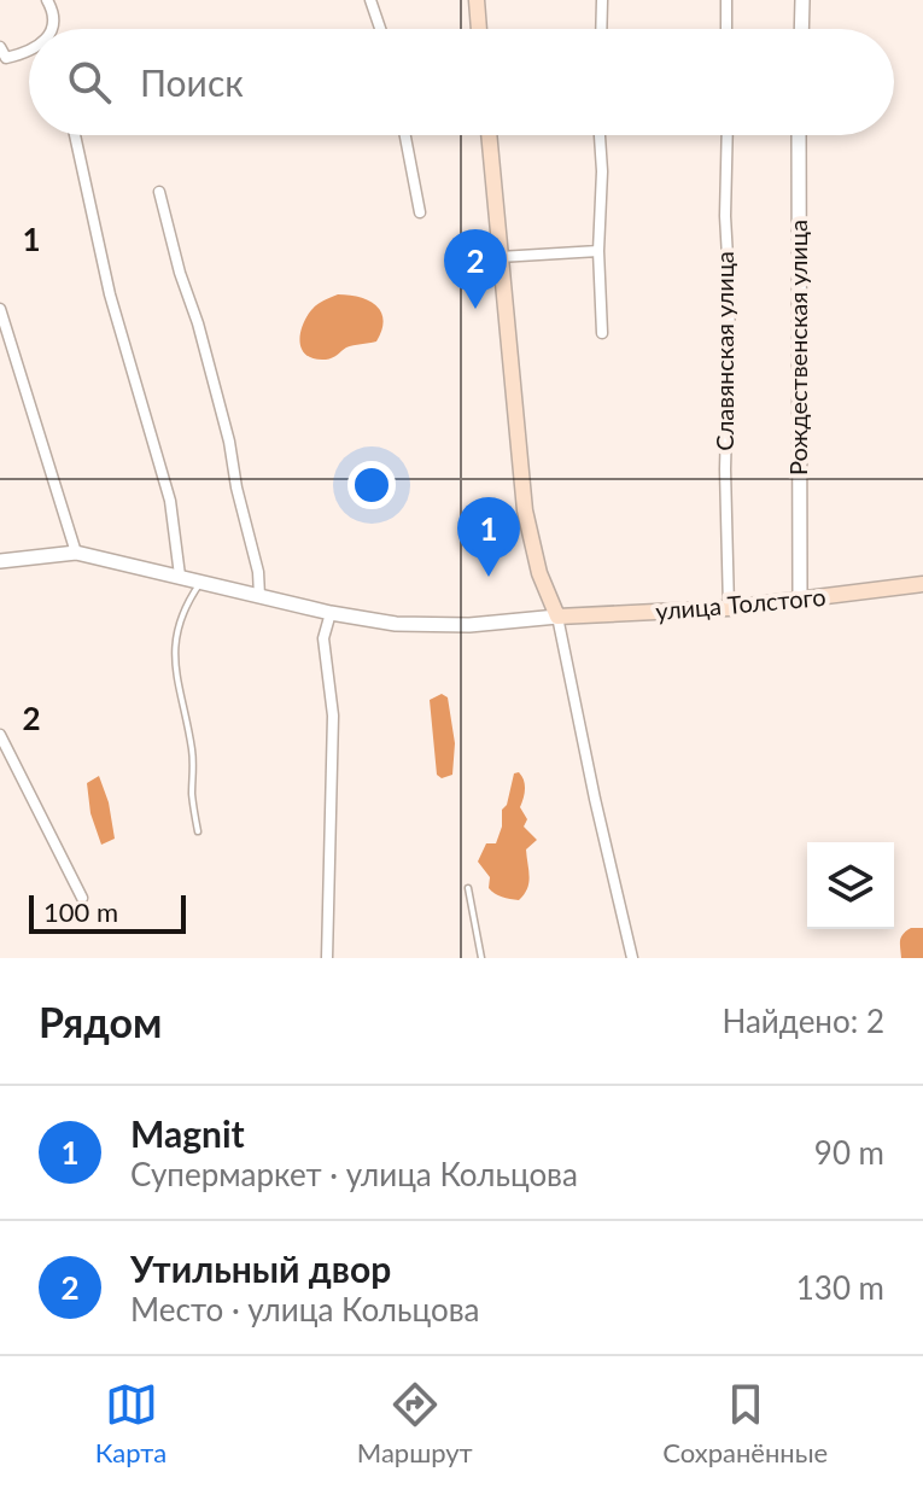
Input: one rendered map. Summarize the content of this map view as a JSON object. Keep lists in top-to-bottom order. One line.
{"streets":{"main road":["улица Толстого"],"street":["Рождественская улица","Славянская улица"]},"crossings":[["Рождественская улица","улица Толстого"],["Славянская улица","улица Толстого"]],"scale_bar":"100 m","page":{"search":"Поиск","pins":["2","1"],"scale":"100 m","heading":["Рядом","Найдено: 2"],"list":[{"mark":"1","name":"Magnit","note":"Супермаркет · улица Кольцова","value":"90 m"},{"mark":"2","name":"Утильный двор","note":"Место · улица Кольцова","value":"130 m"}],"nav":["Карта","Маршрут","Сохранённые"]},"grid":{"rows":["1","2"]}}
